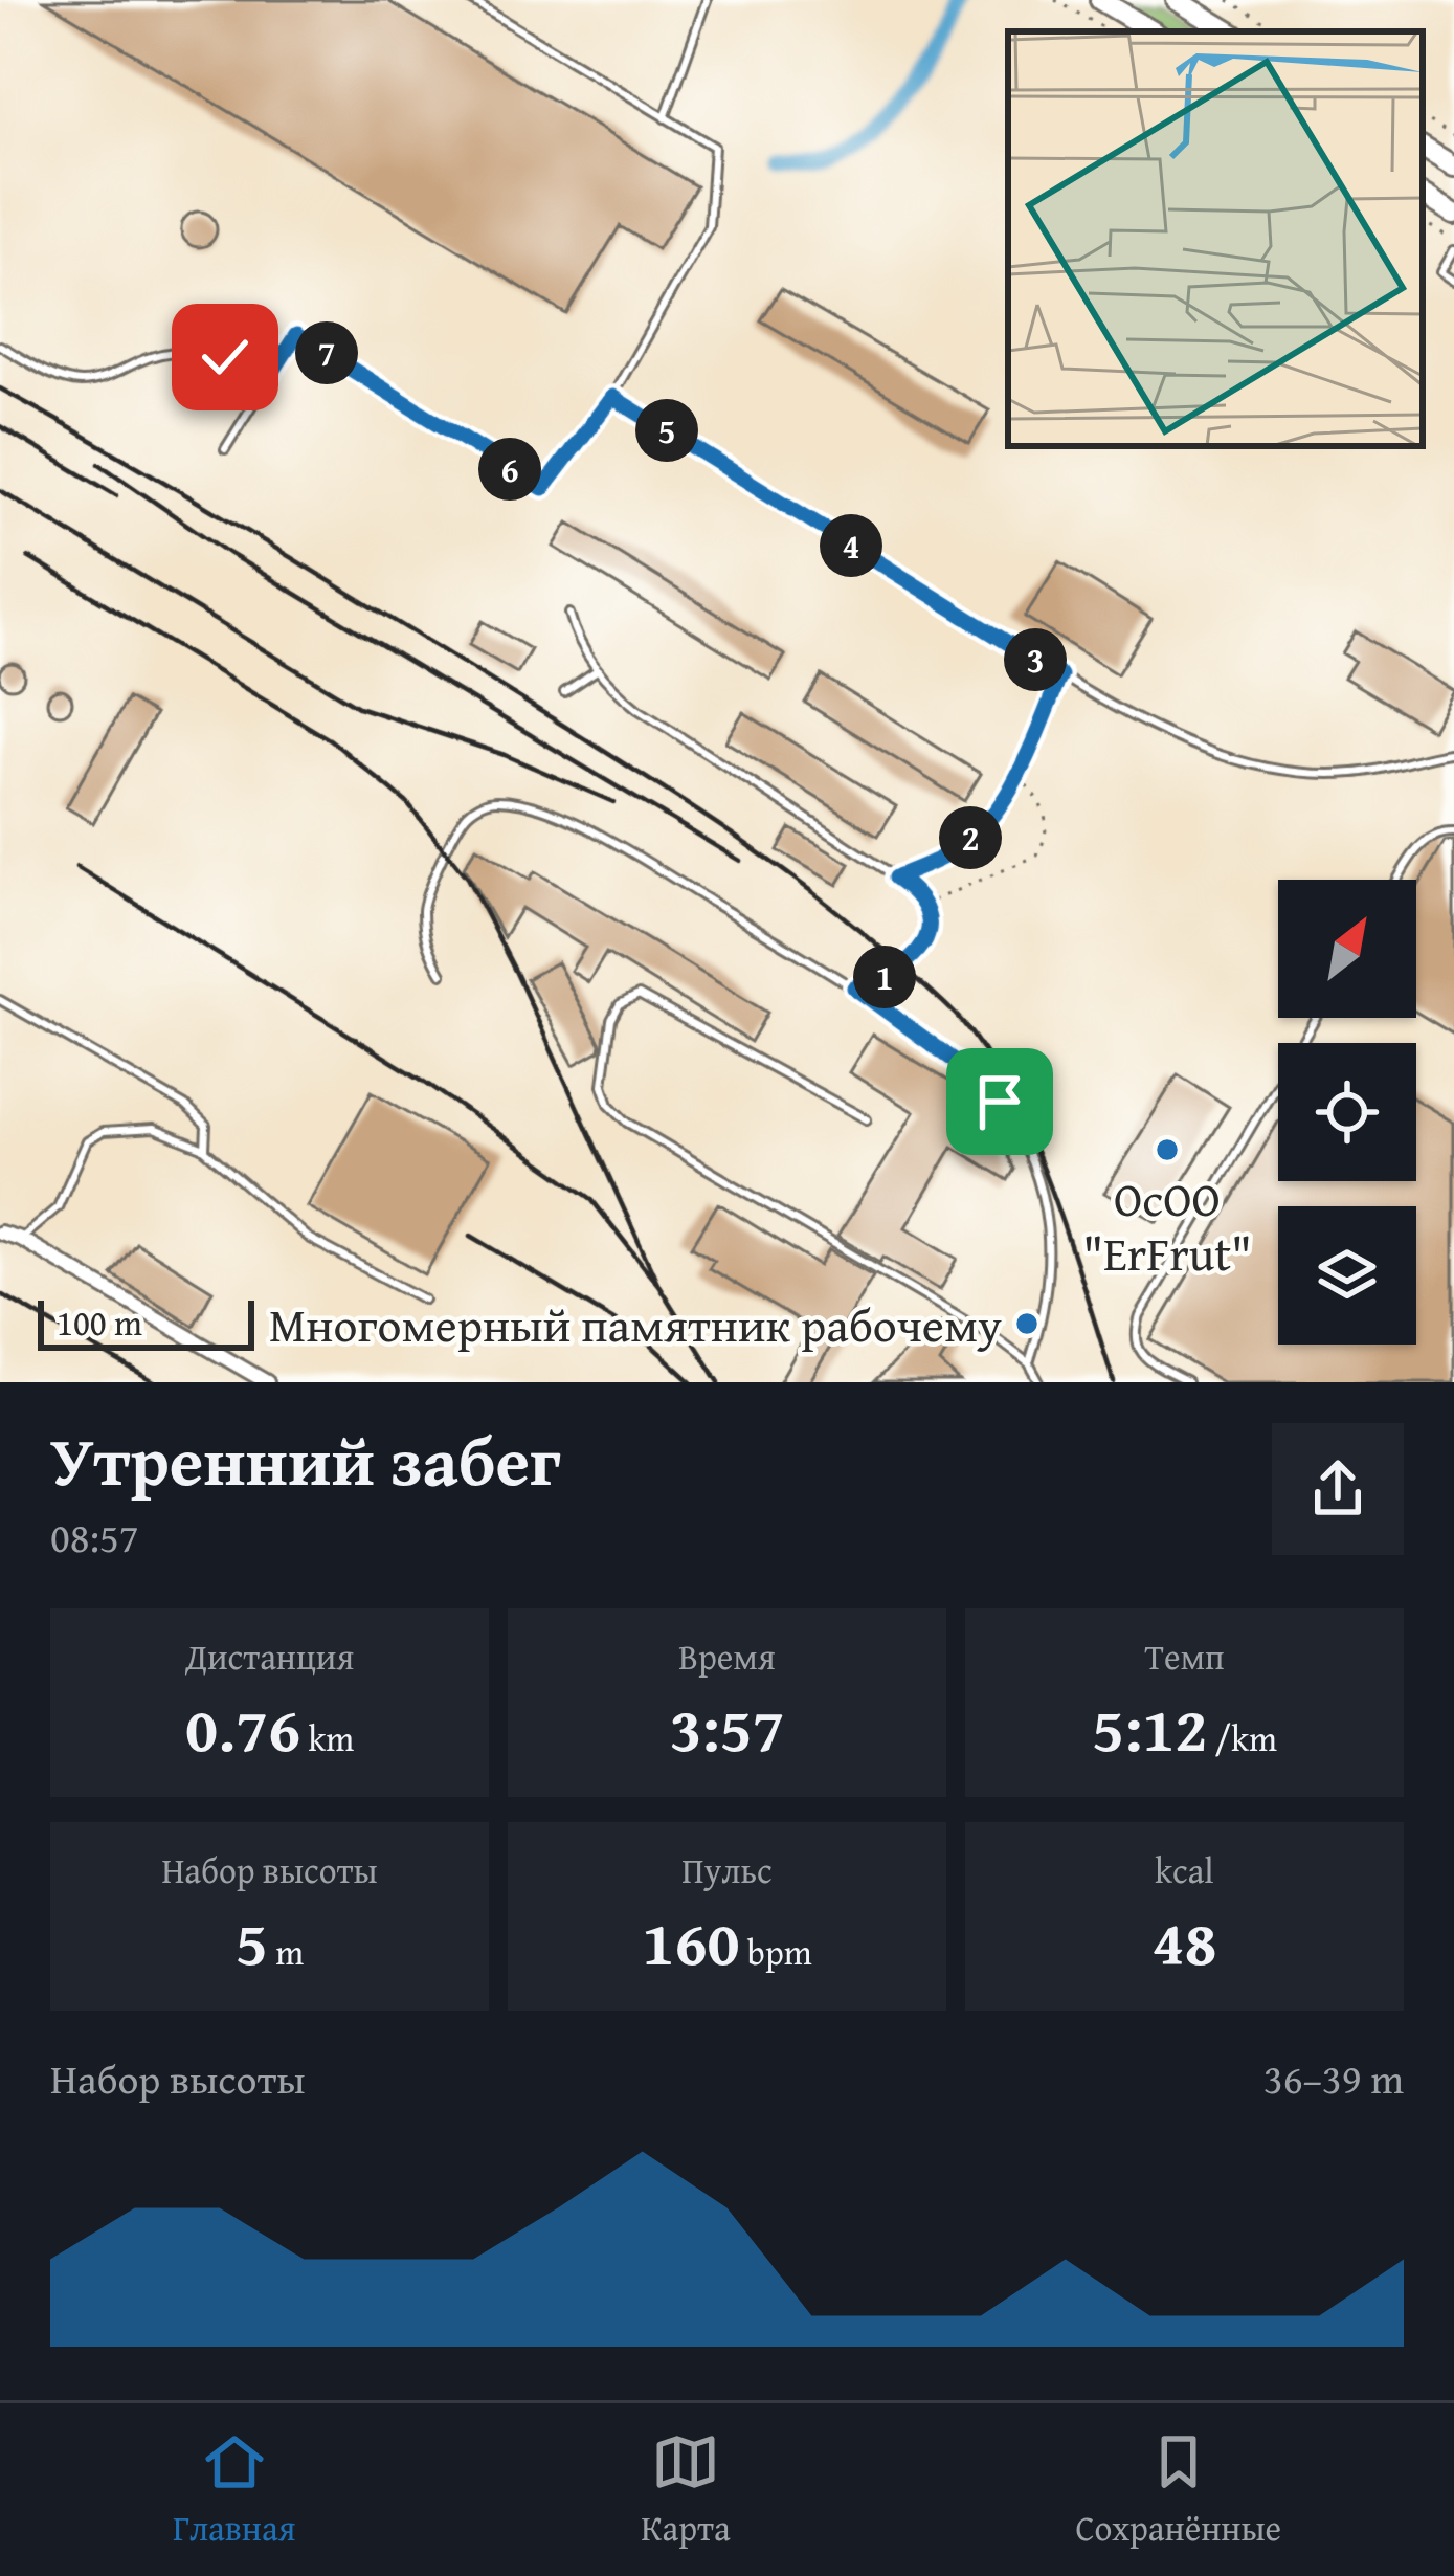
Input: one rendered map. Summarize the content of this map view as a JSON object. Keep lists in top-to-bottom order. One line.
{"places":["ОсОО \"ErFrut\"","Многомерный памятник рабочему"],"scale_bar":"100 m","north":"top right","page":{"pins":["7","5","6","4","3","2","1"],"scale":"100 m","heading":["Утренний забег","08:57"],"stats":[["Дистанция","0.76 km"],["Время","3:57"],["Темп","5:12 /km"],["Набор высоты","5 m"],["Пульс","160 bpm"],["kcal","48"]],"chart":["Набор высоты","36–39 m"],"tabs":["Главная","Карта","Сохранённые"]}}
